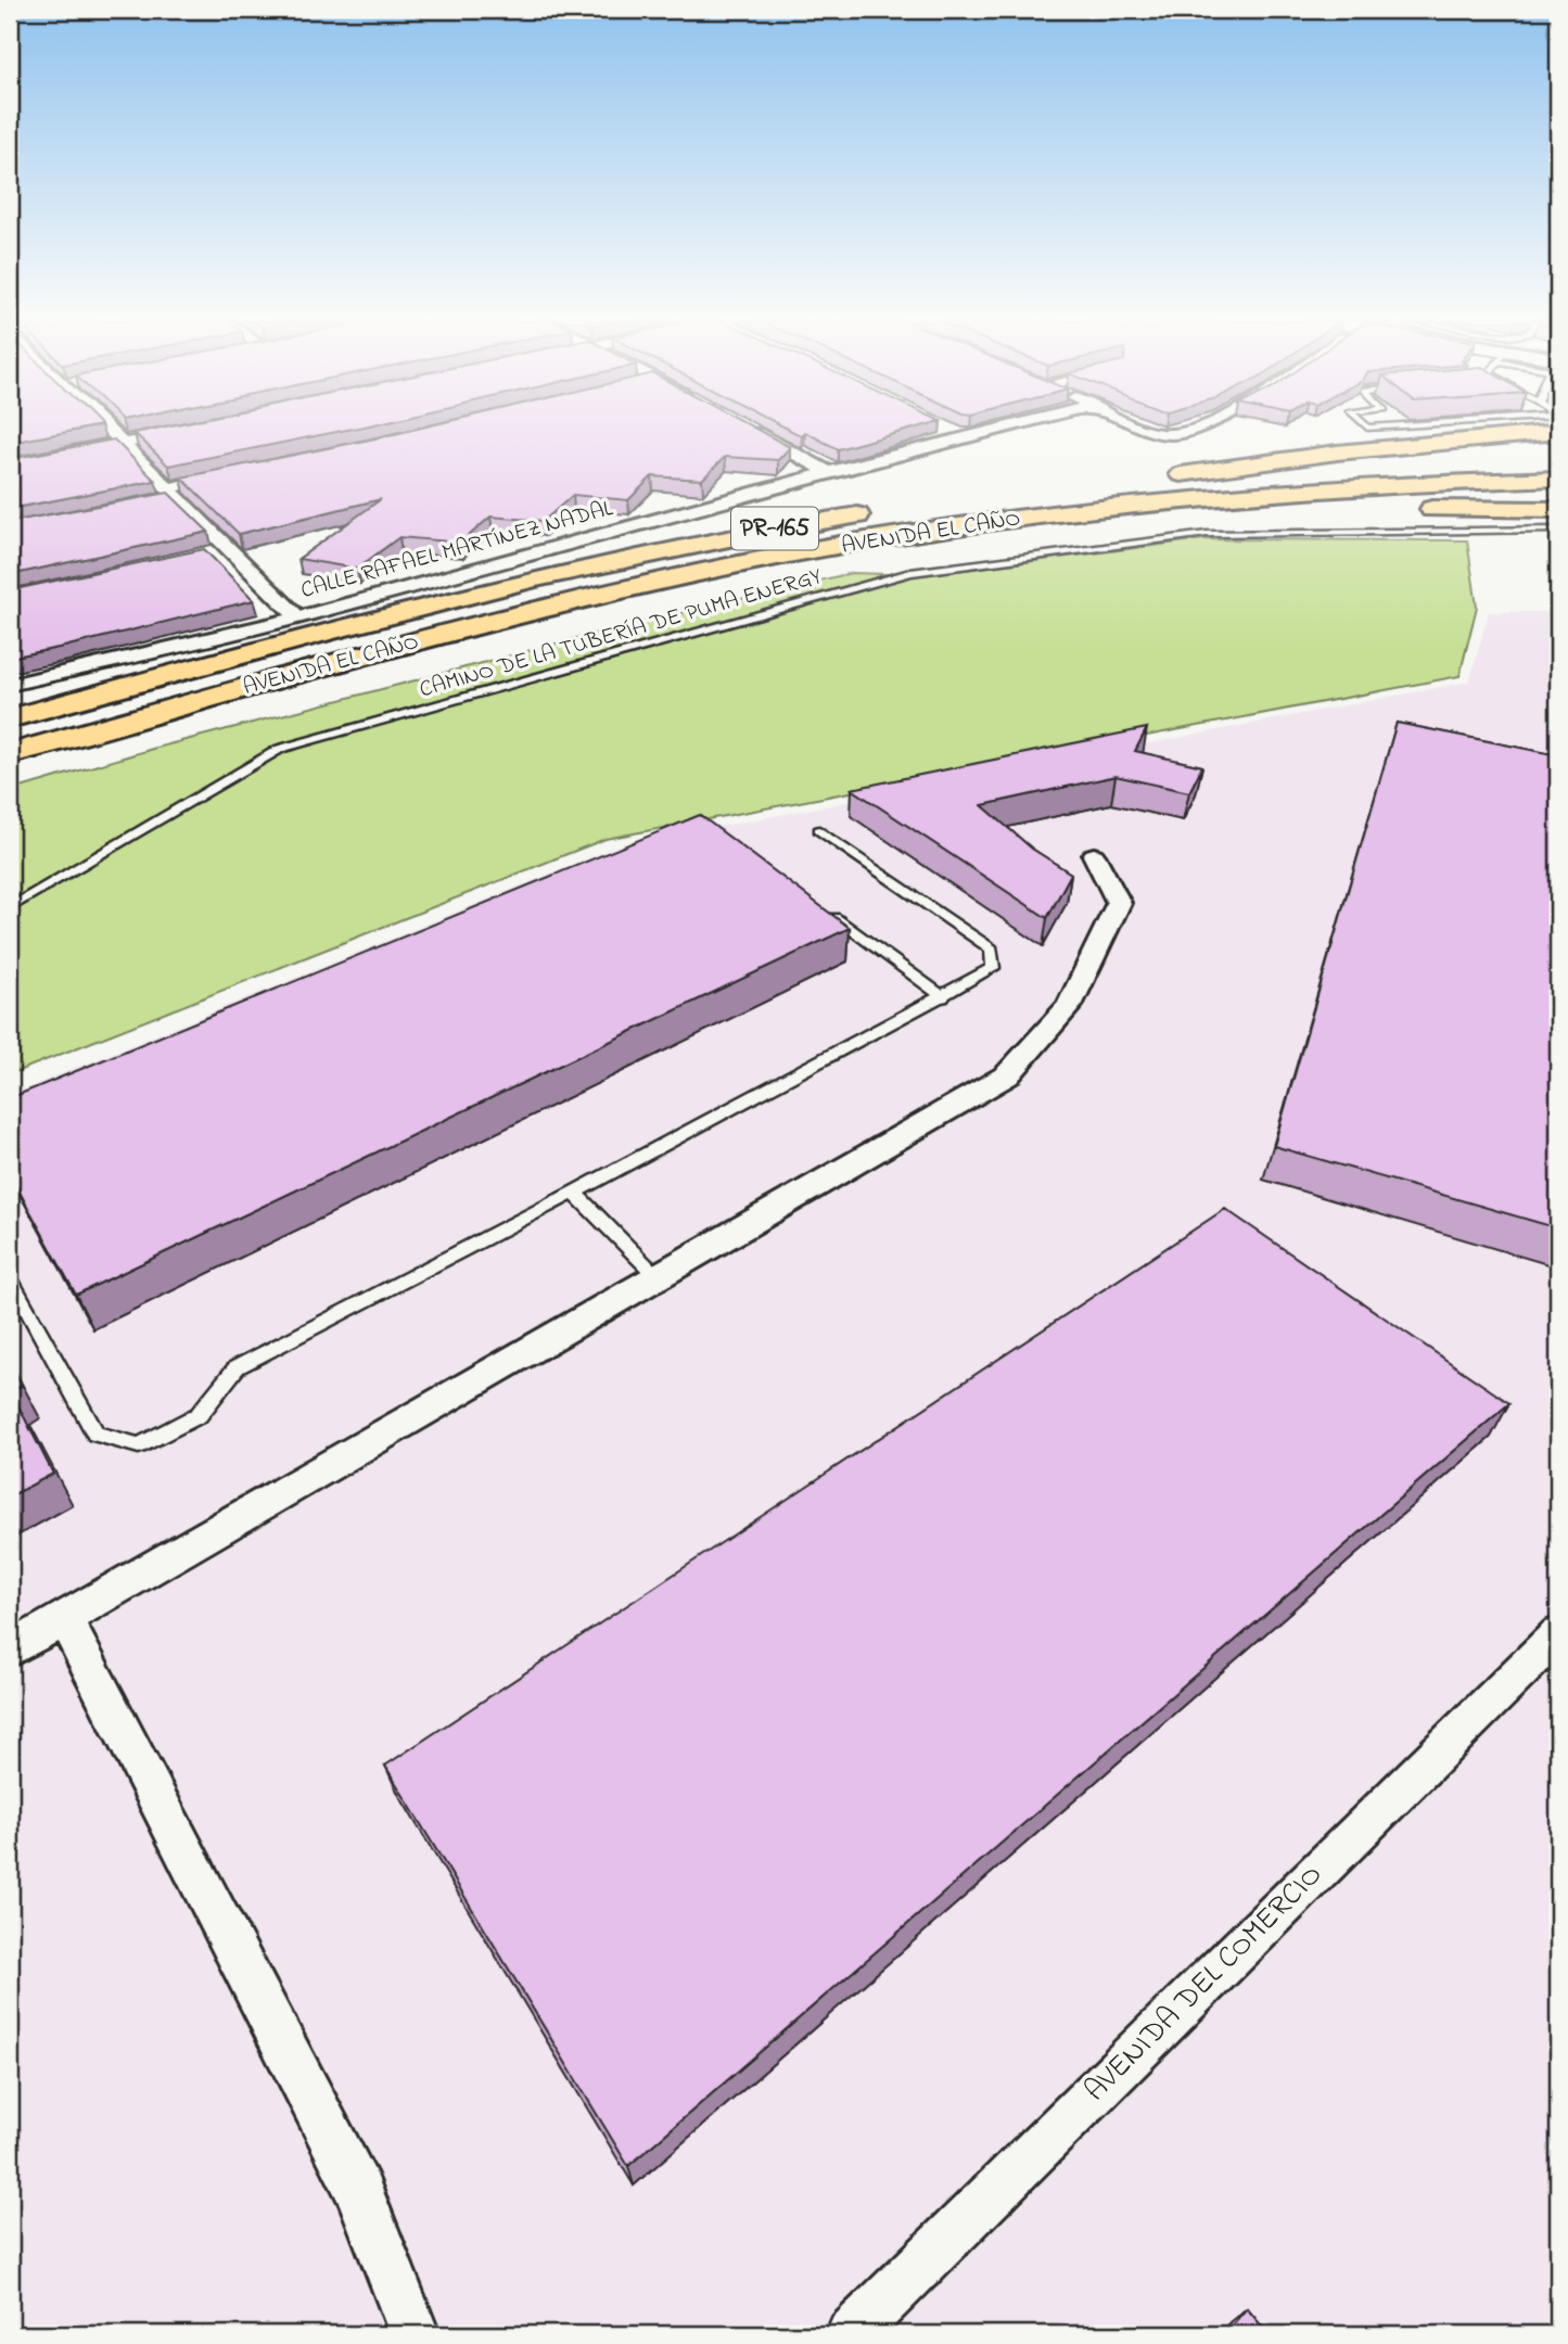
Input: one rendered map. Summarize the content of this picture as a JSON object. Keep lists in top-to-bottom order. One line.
{"streets":{"highway":["PR-165","AVENIDA EL CAÑO"],"street":["CALLE RAFAEL MARTÍNEZ NADAL","AVENIDA DEL COMERCIO"],"lane":["CAMINO DE LA TUBERÍA DE PUMA ENERGY"]}}
